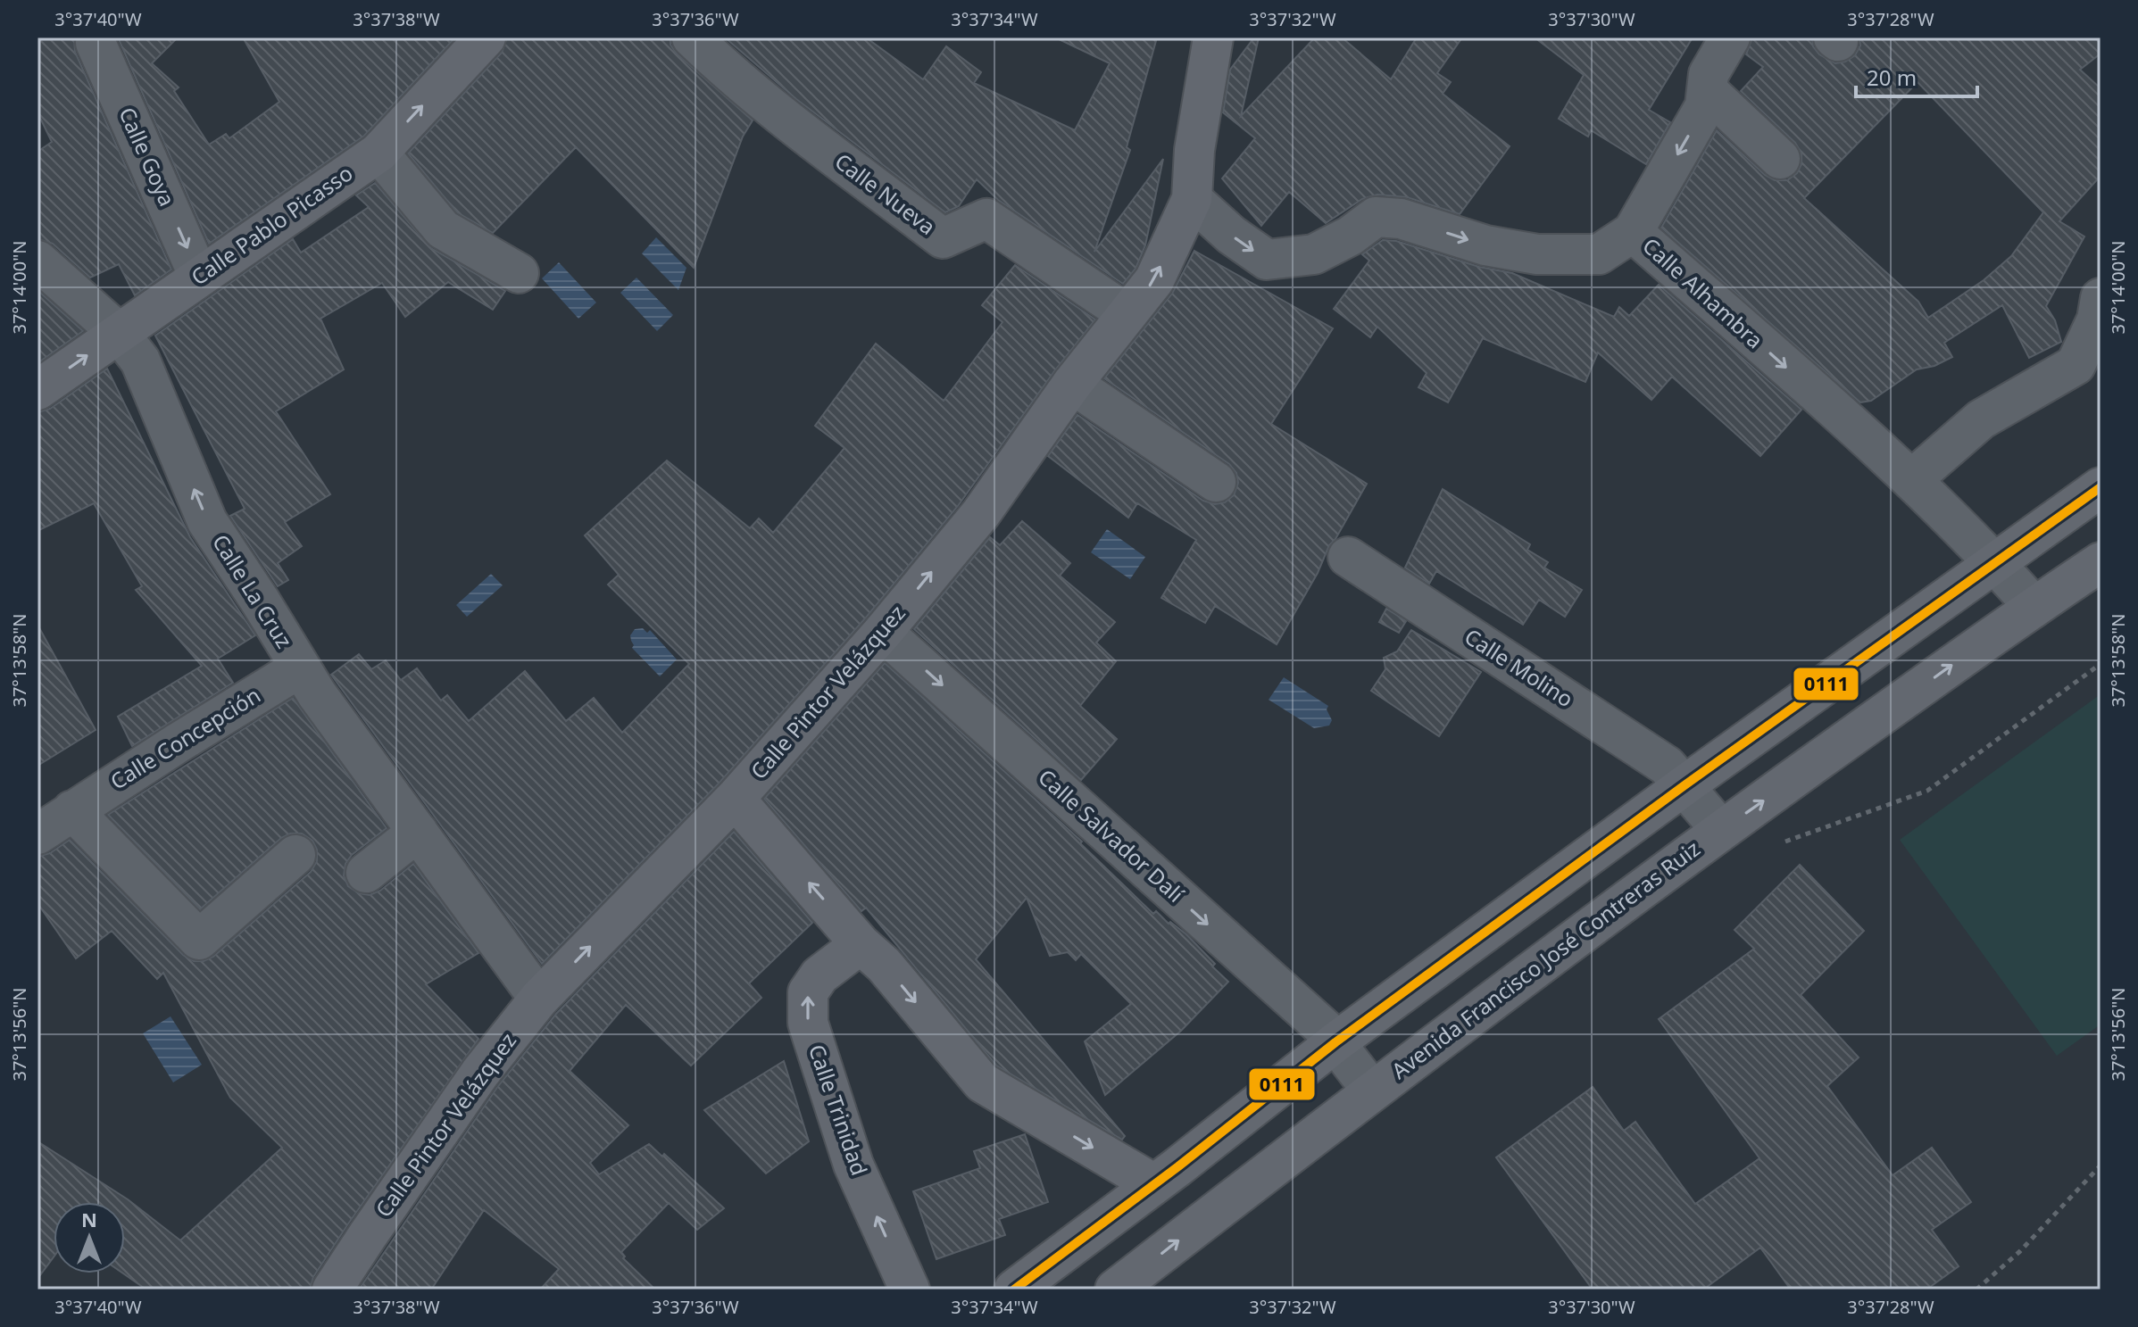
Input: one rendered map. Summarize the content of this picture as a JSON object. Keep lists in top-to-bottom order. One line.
{"streets":{"street":["Calle Goya","Calle Nueva","Calle Pablo Picasso","Calle Alhambra","Calle La Cruz","Calle Molino","Calle Pintor Velázquez","Calle Concepción","Calle Salvador Dalí","Avenida Francisco José Contreras Ruiz","Calle Trinidad"]},"crossings":[["Calle Goya","Calle Pablo Picasso"],["Calle Nueva","Calle Pintor Velázquez"],["Calle Pablo Picasso","Calle La Cruz"],["Calle Alhambra","Calle Pintor Velázquez"],["Calle La Cruz","Calle Pintor Velázquez"],["Calle La Cruz","Calle Concepción"],["Calle Molino","Avenida Francisco José Contreras Ruiz"],["Calle Pintor Velázquez","Calle Salvador Dalí"],["Calle Salvador Dalí","Avenida Francisco José Contreras Ruiz"]],"one_way":["Calle Goya","Calle Pablo Picasso","Calle Alhambra","Calle Pintor Velázquez","Calle Trinidad"],"lines":["transit line 0111"],"scale_bar":"20 m","north":"top","coordinates":["3°37'40\"W","3°37'38\"W","3°37'36\"W","3°37'34\"W","3°37'32\"W","3°37'30\"W","3°37'28\"W","37°14'00\"N","37°13'58\"N","37°13'56\"N"]}
